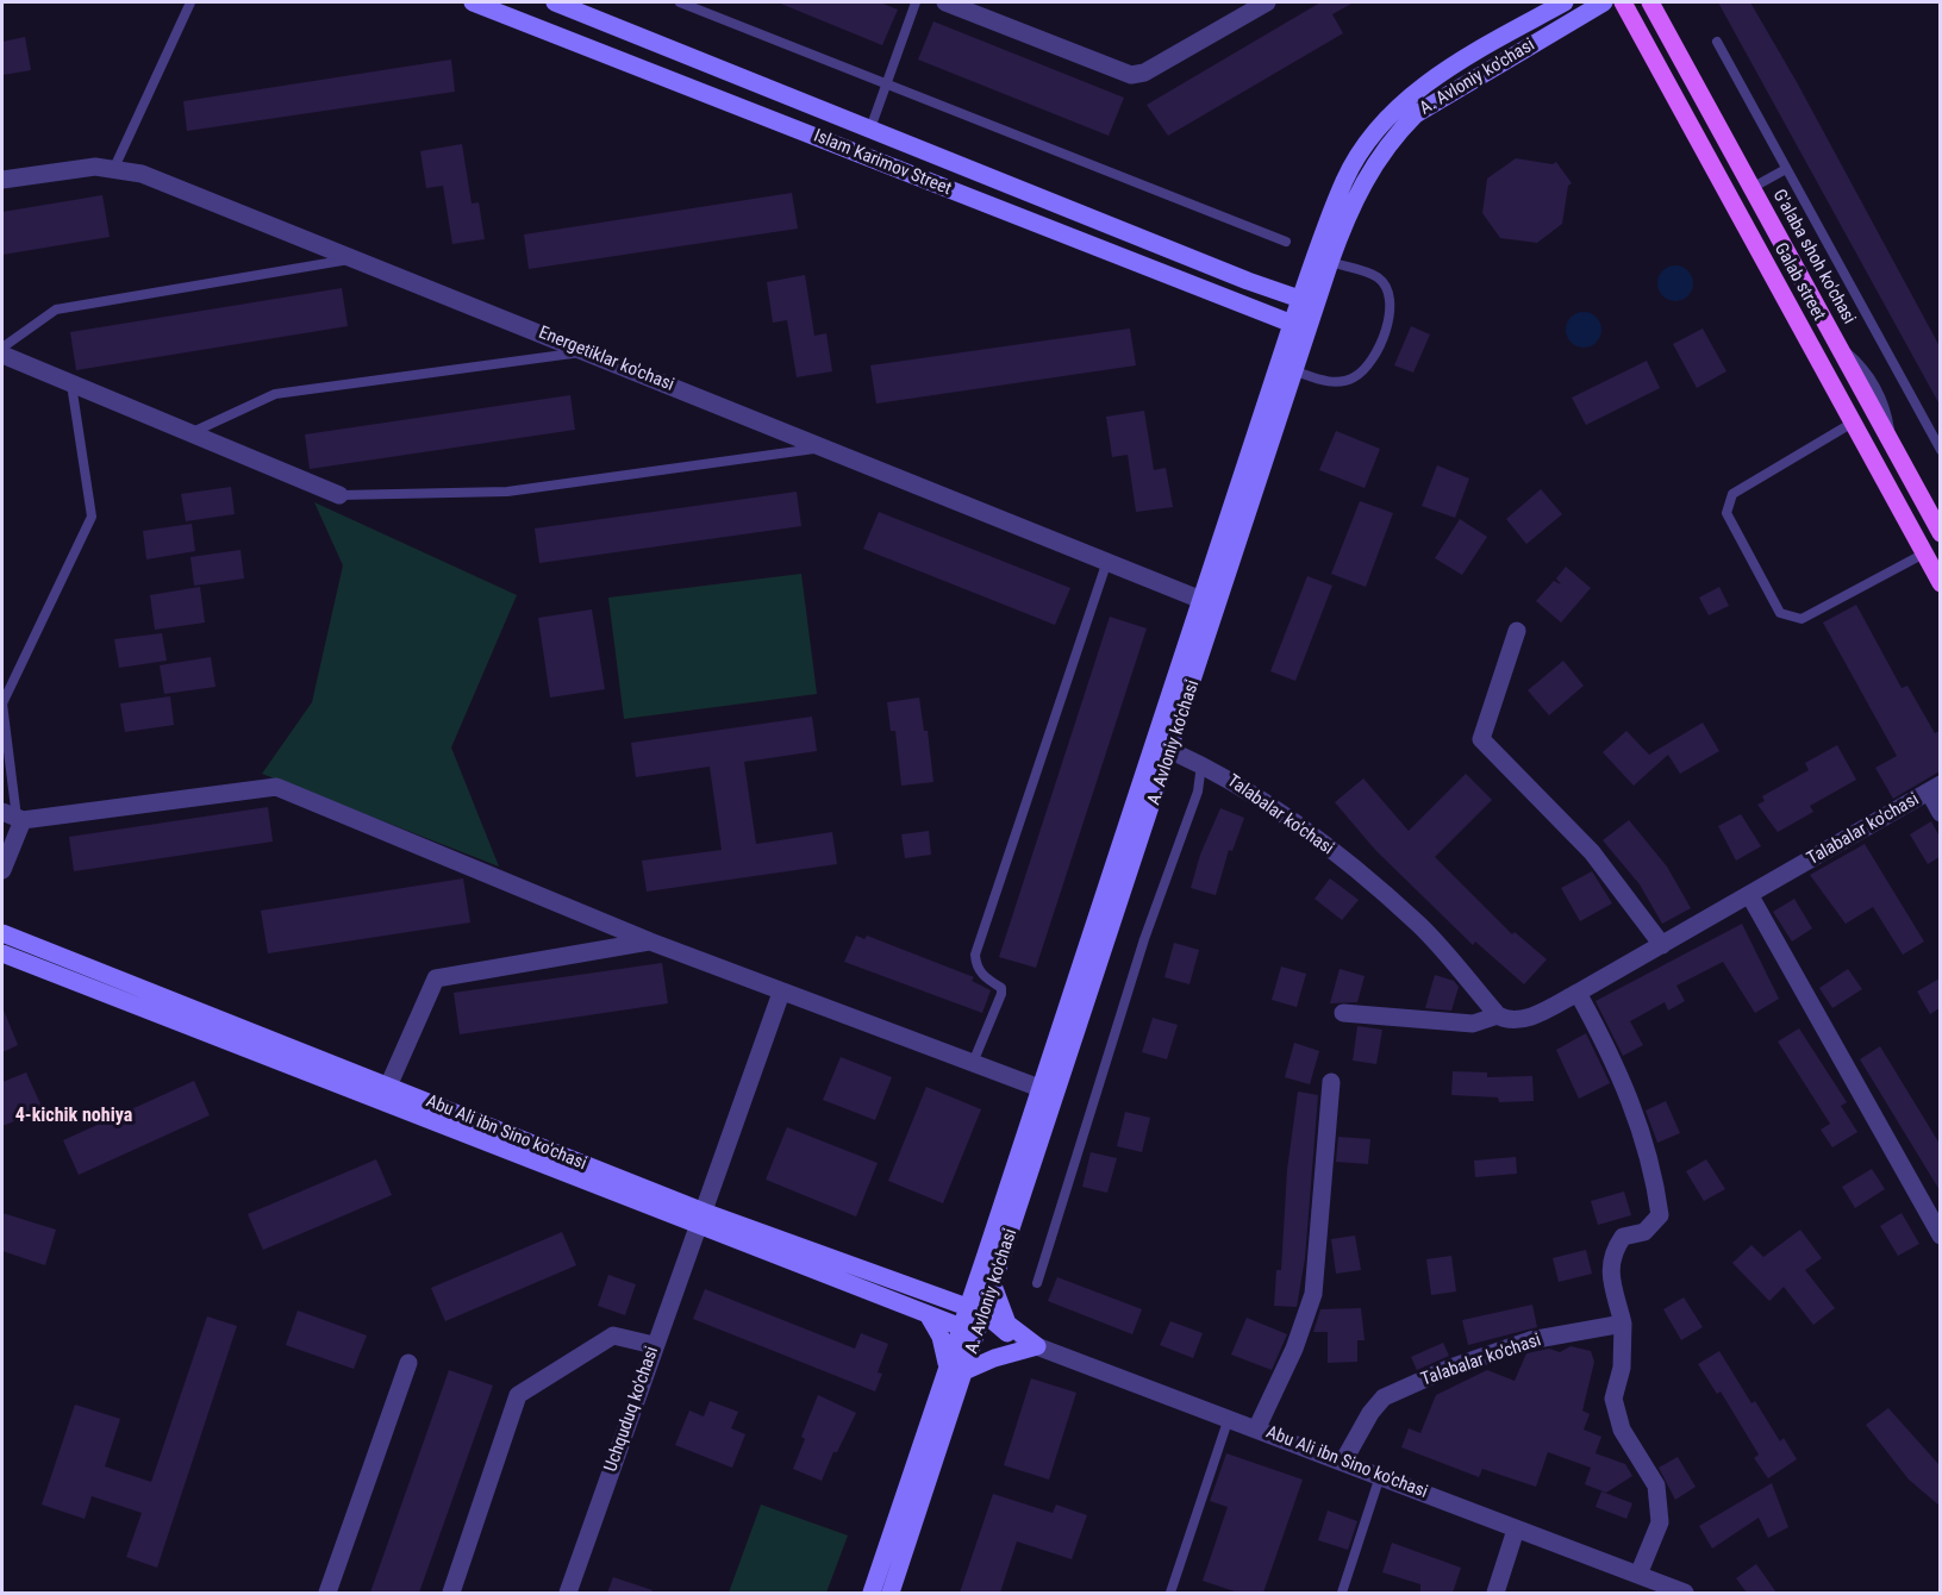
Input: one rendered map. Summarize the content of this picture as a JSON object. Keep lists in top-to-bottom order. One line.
{"streets":{"main road":["A. Avloniy ko'chasi","Islam Karimov Street","G'alaba shoh ko'chasi","Galab street","Abu Ali ibn Sino ko'chasi"],"street":["Energetiklar ko'chasi","Talabalar ko'chasi","Uchquduq ko'chasi"]},"crossings":[["A. Avloniy ko'chasi","Islam Karimov Street"],["A. Avloniy ko'chasi","Energetiklar ko'chasi"],["A. Avloniy ko'chasi","Talabalar ko'chasi"],["A. Avloniy ko'chasi","Abu Ali ibn Sino ko'chasi"],["Talabalar ko'chasi","Abu Ali ibn Sino ko'chasi"],["Abu Ali ibn Sino ko'chasi","Uchquduq ko'chasi"]],"districts":["4-kichik nohiya"]}
